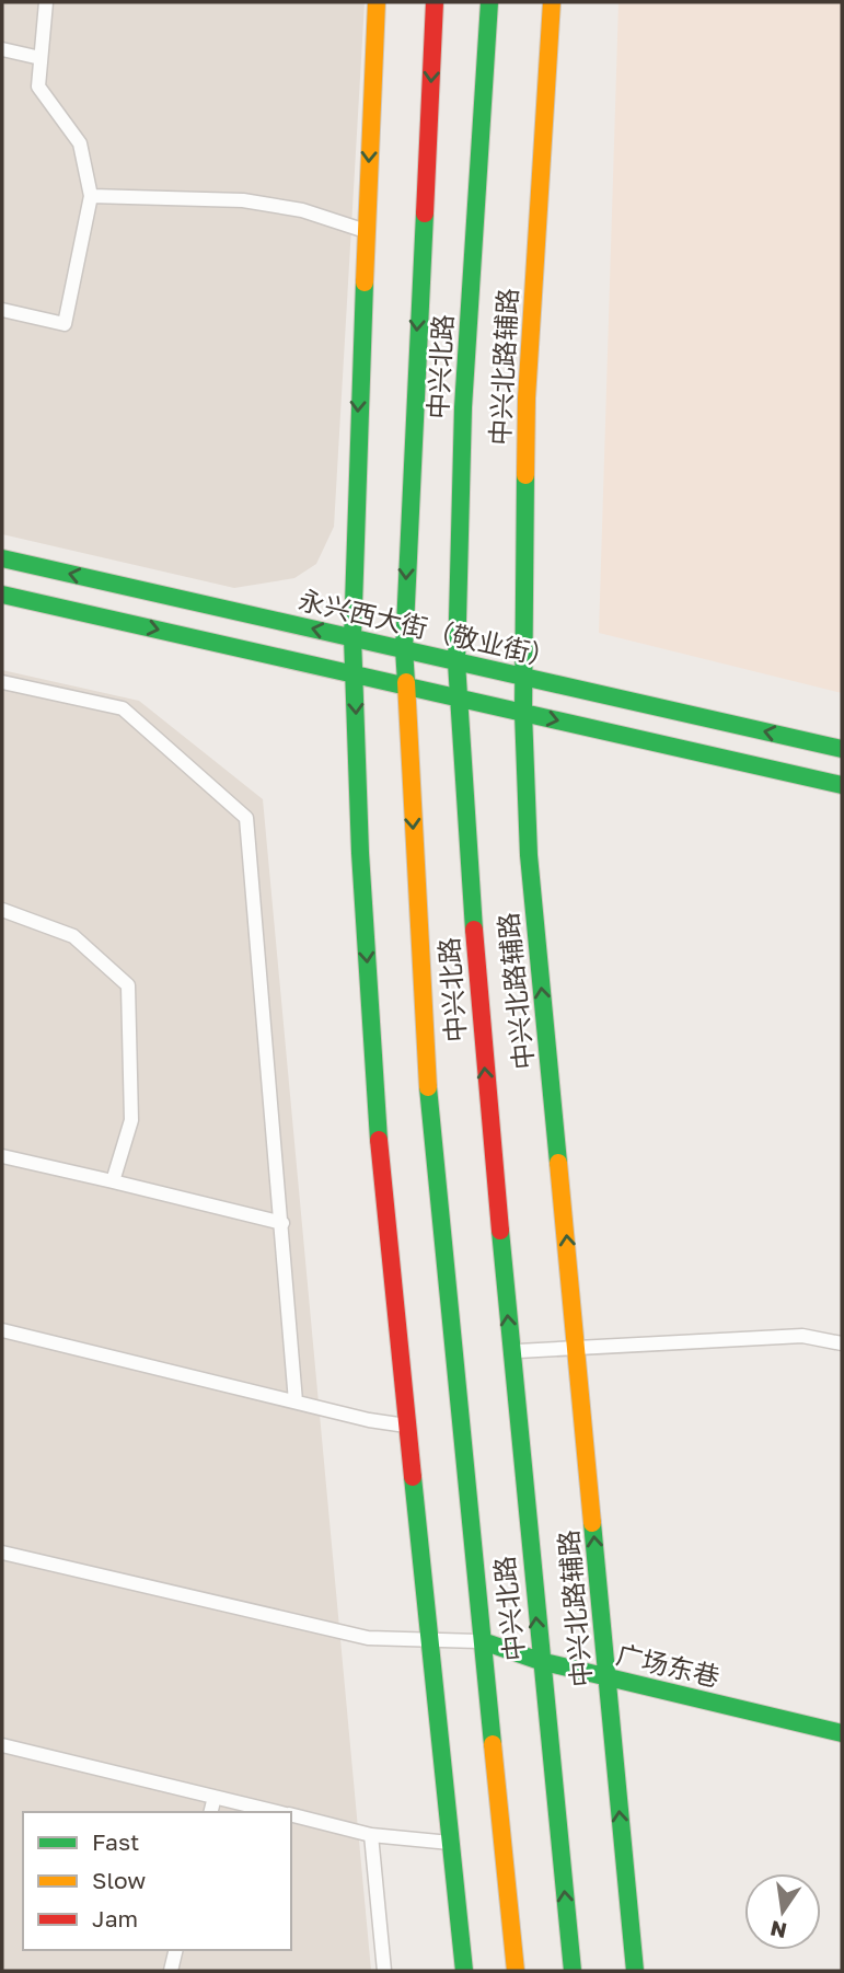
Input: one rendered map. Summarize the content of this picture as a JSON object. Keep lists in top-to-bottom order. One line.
{"streets":{"main road":["中兴北路","中兴北路辅路","永兴西大街（敬业街）","广场东巷"]},"crossings":[["中兴北路","永兴西大街（敬业街）"],["中兴北路","广场东巷"],["中兴北路辅路","永兴西大街（敬业街）"],["中兴北路辅路","广场东巷"]],"one_way":["中兴北路辅路"],"legend":["Fast","Slow","Jam"],"north":"bottom"}
